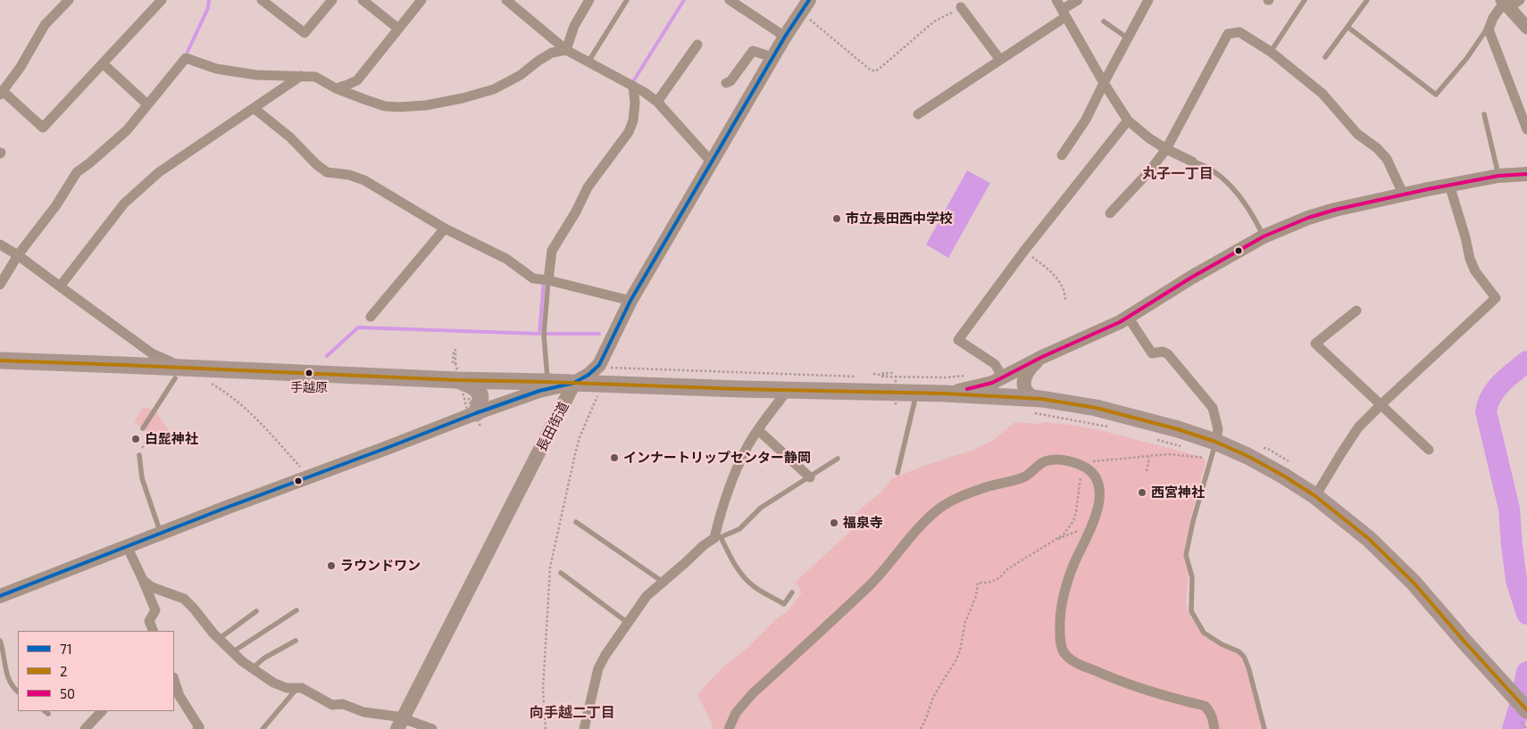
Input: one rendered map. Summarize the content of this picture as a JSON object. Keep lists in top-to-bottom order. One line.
{"streets":{"main road":["長田街道"]},"districts":["丸子一丁目","向手越二丁目"],"places":["市立長田西中学校","手越原","白髭神社","インナートリップセンター静岡","西宮神社","福泉寺","ラウンドワン"],"lines":["transit line 71","transit line 50","transit line 2"],"legend":["71","2","50"]}
